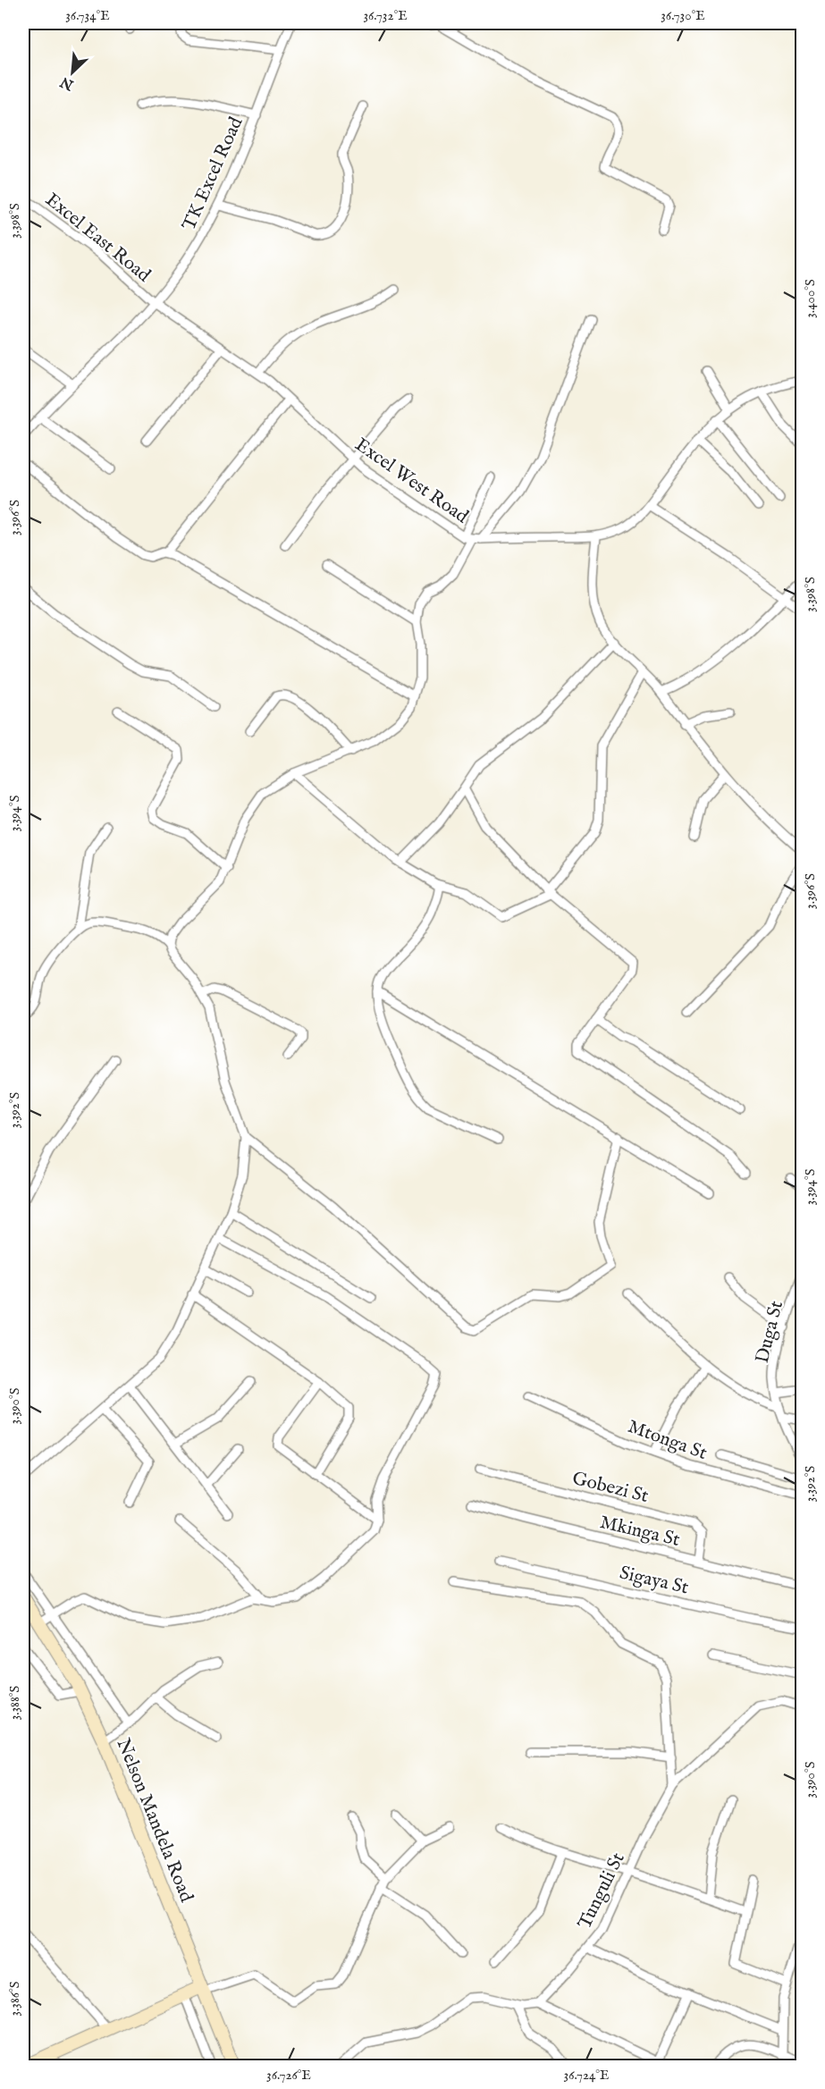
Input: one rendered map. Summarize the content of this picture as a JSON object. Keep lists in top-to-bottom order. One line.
{"streets":{"main road":["Nelson Mandela Road"],"street":["TK Excel Road","Excel East Road","Excel West Road","Duga St","Mtonga St","Gobezi St","Mkinga St","Sigaya St","Tunguli St"]},"crossings":[["TK Excel Road","Excel East Road"],["TK Excel Road","Excel West Road"],["Excel East Road","Excel West Road"],["Gobezi St","Mkinga St"]],"north":"bottom left","coordinates":["36.734°E","36.732°E","36.730°E","3.398°S","3.400°S","3.396°S","3.394°S","3.392°S","3.390°S","3.388°S","3.386°S","36.726°E","36.724°E"]}
